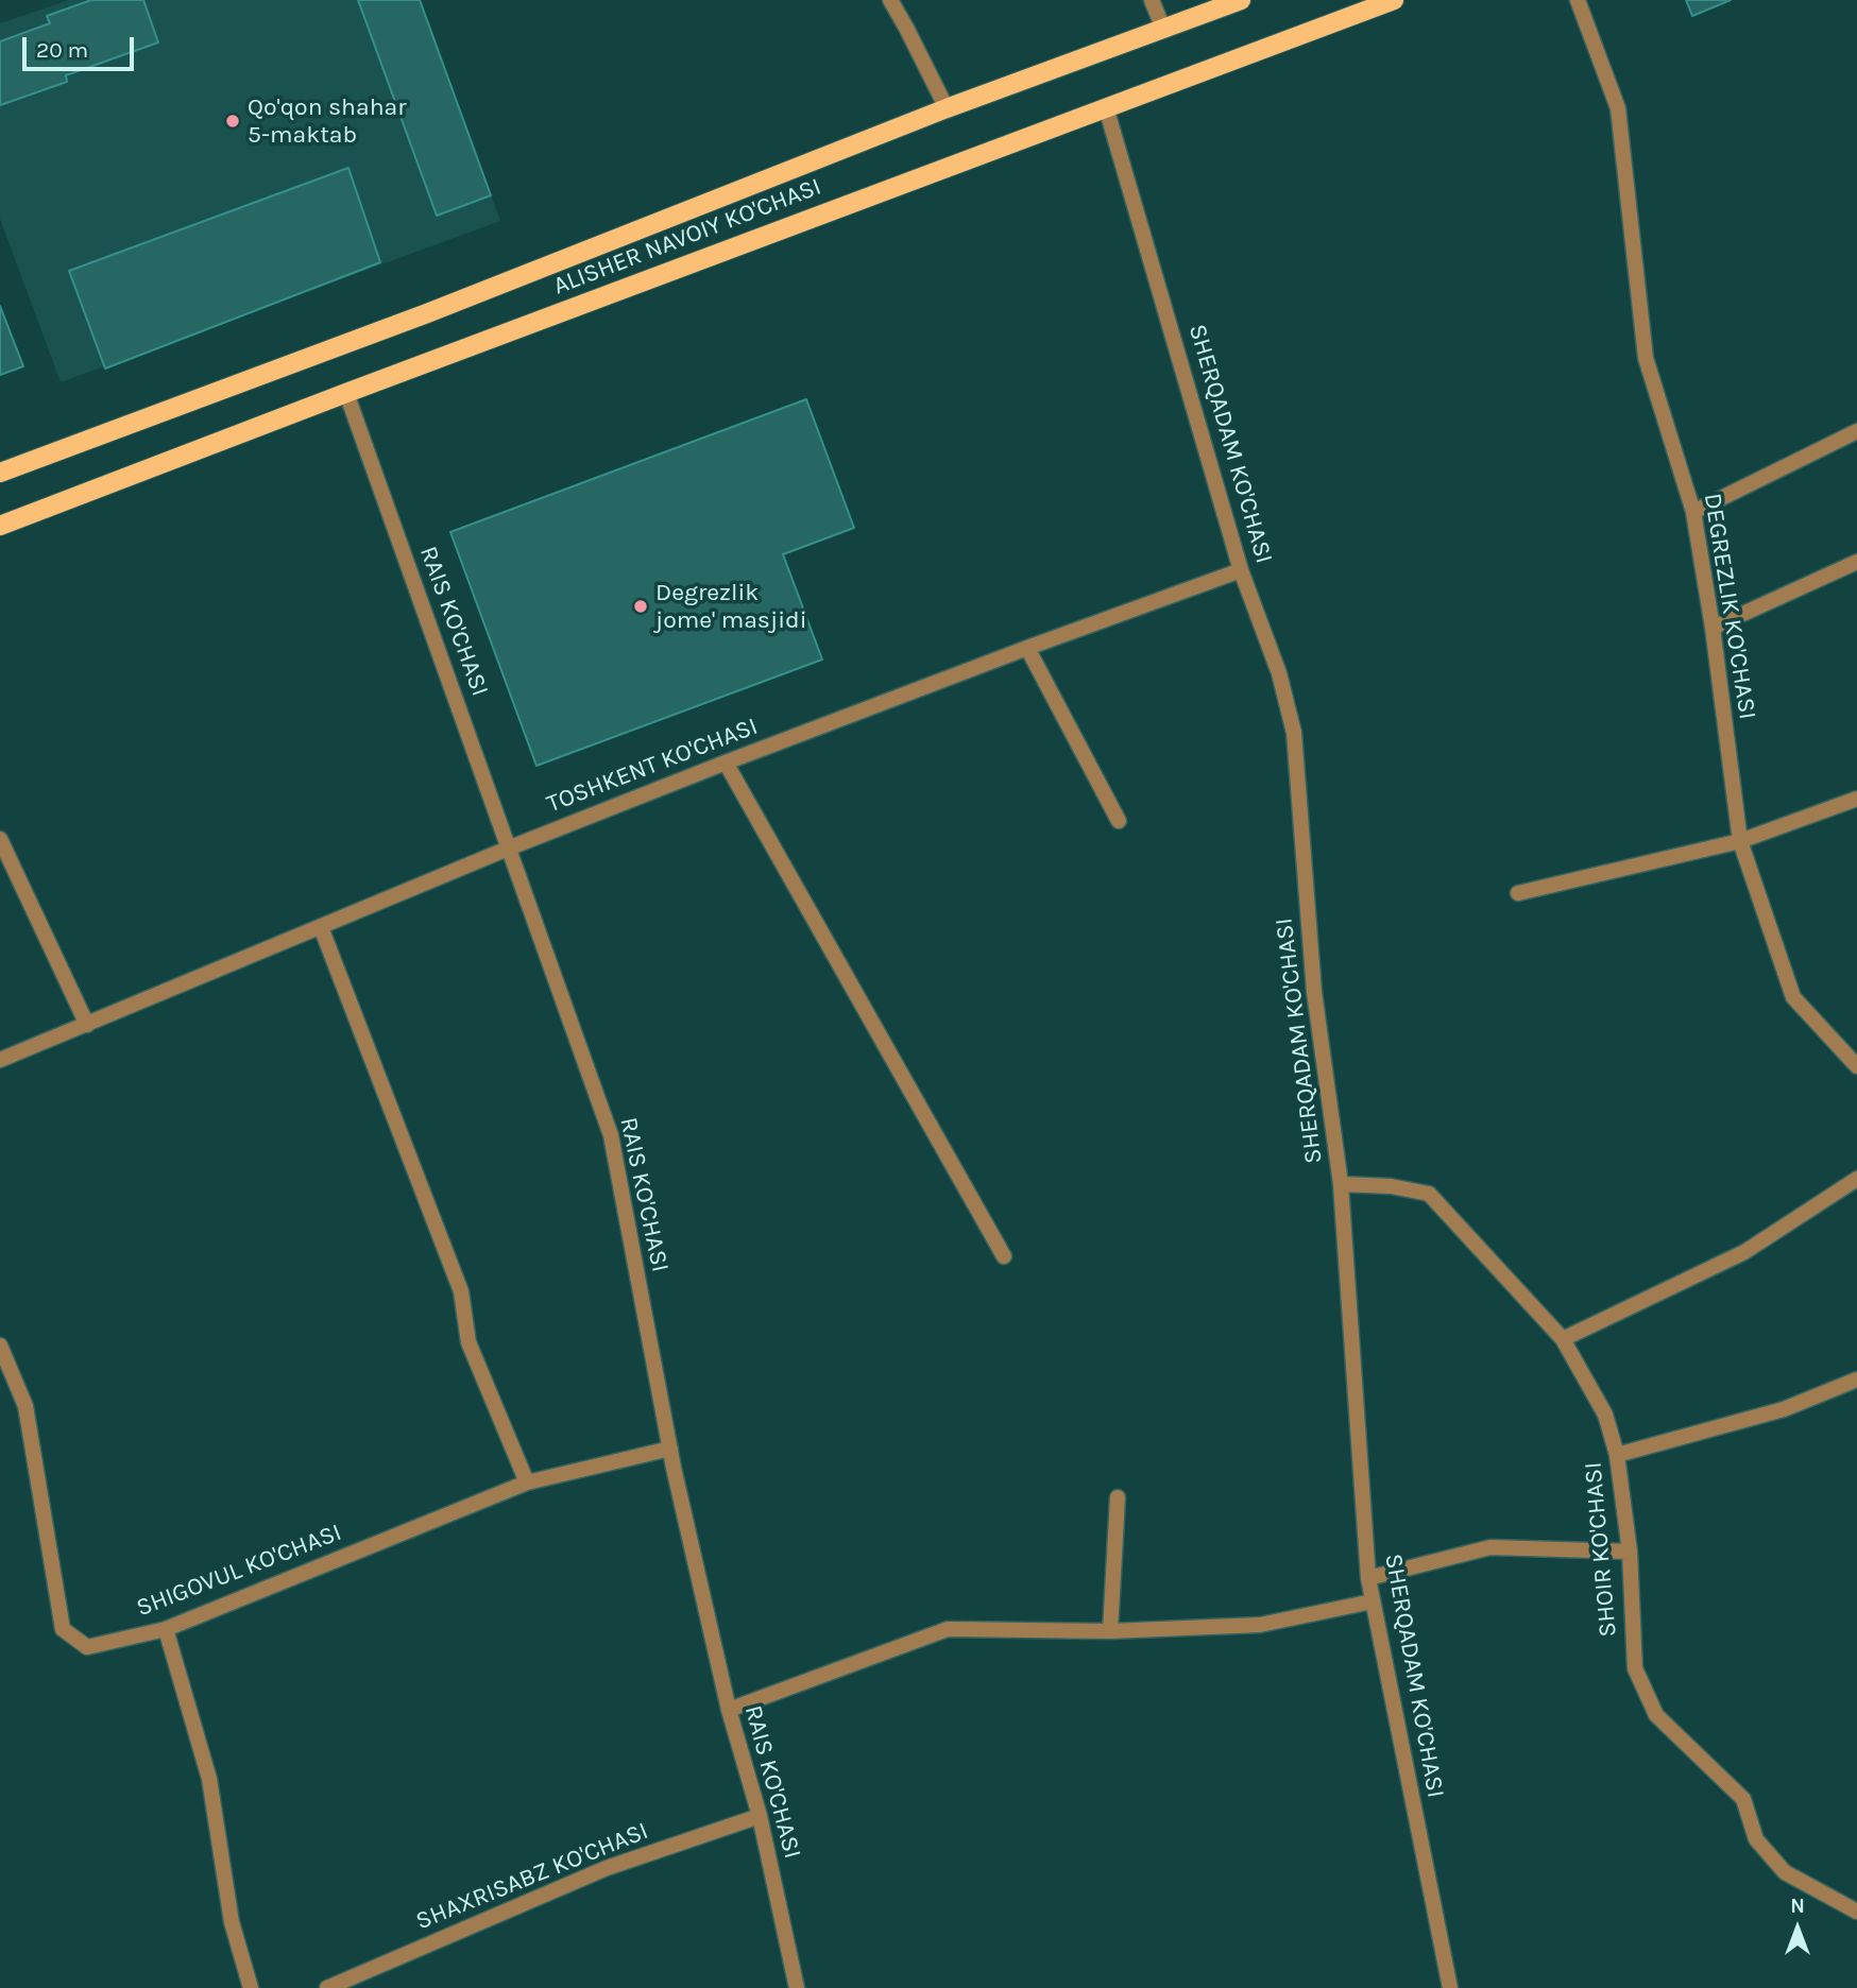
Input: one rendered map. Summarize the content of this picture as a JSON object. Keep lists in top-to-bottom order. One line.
{"streets":{"main road":["ALISHER NAVOIY KO'CHASI"],"street":["SHERQADAM KO'CHASI","DEGREZLIK KO'CHASI","RAIS KO'CHASI","TOSHKENT KO'CHASI","SHOIR KO'CHASI","SHIGOVUL KO'CHASI","SHAXRISABZ KO'CHASI"]},"crossings":[["ALISHER NAVOIY KO'CHASI","SHERQADAM KO'CHASI"],["ALISHER NAVOIY KO'CHASI","RAIS KO'CHASI"],["SHERQADAM KO'CHASI","TOSHKENT KO'CHASI"],["SHERQADAM KO'CHASI","SHOIR KO'CHASI"],["RAIS KO'CHASI","TOSHKENT KO'CHASI"],["RAIS KO'CHASI","SHIGOVUL KO'CHASI"],["RAIS KO'CHASI","SHAXRISABZ KO'CHASI"]],"places":["Qo'qon shahar 5-maktab","Degrezlik jome' masjidi"],"scale_bar":"20 m","north":"top"}
